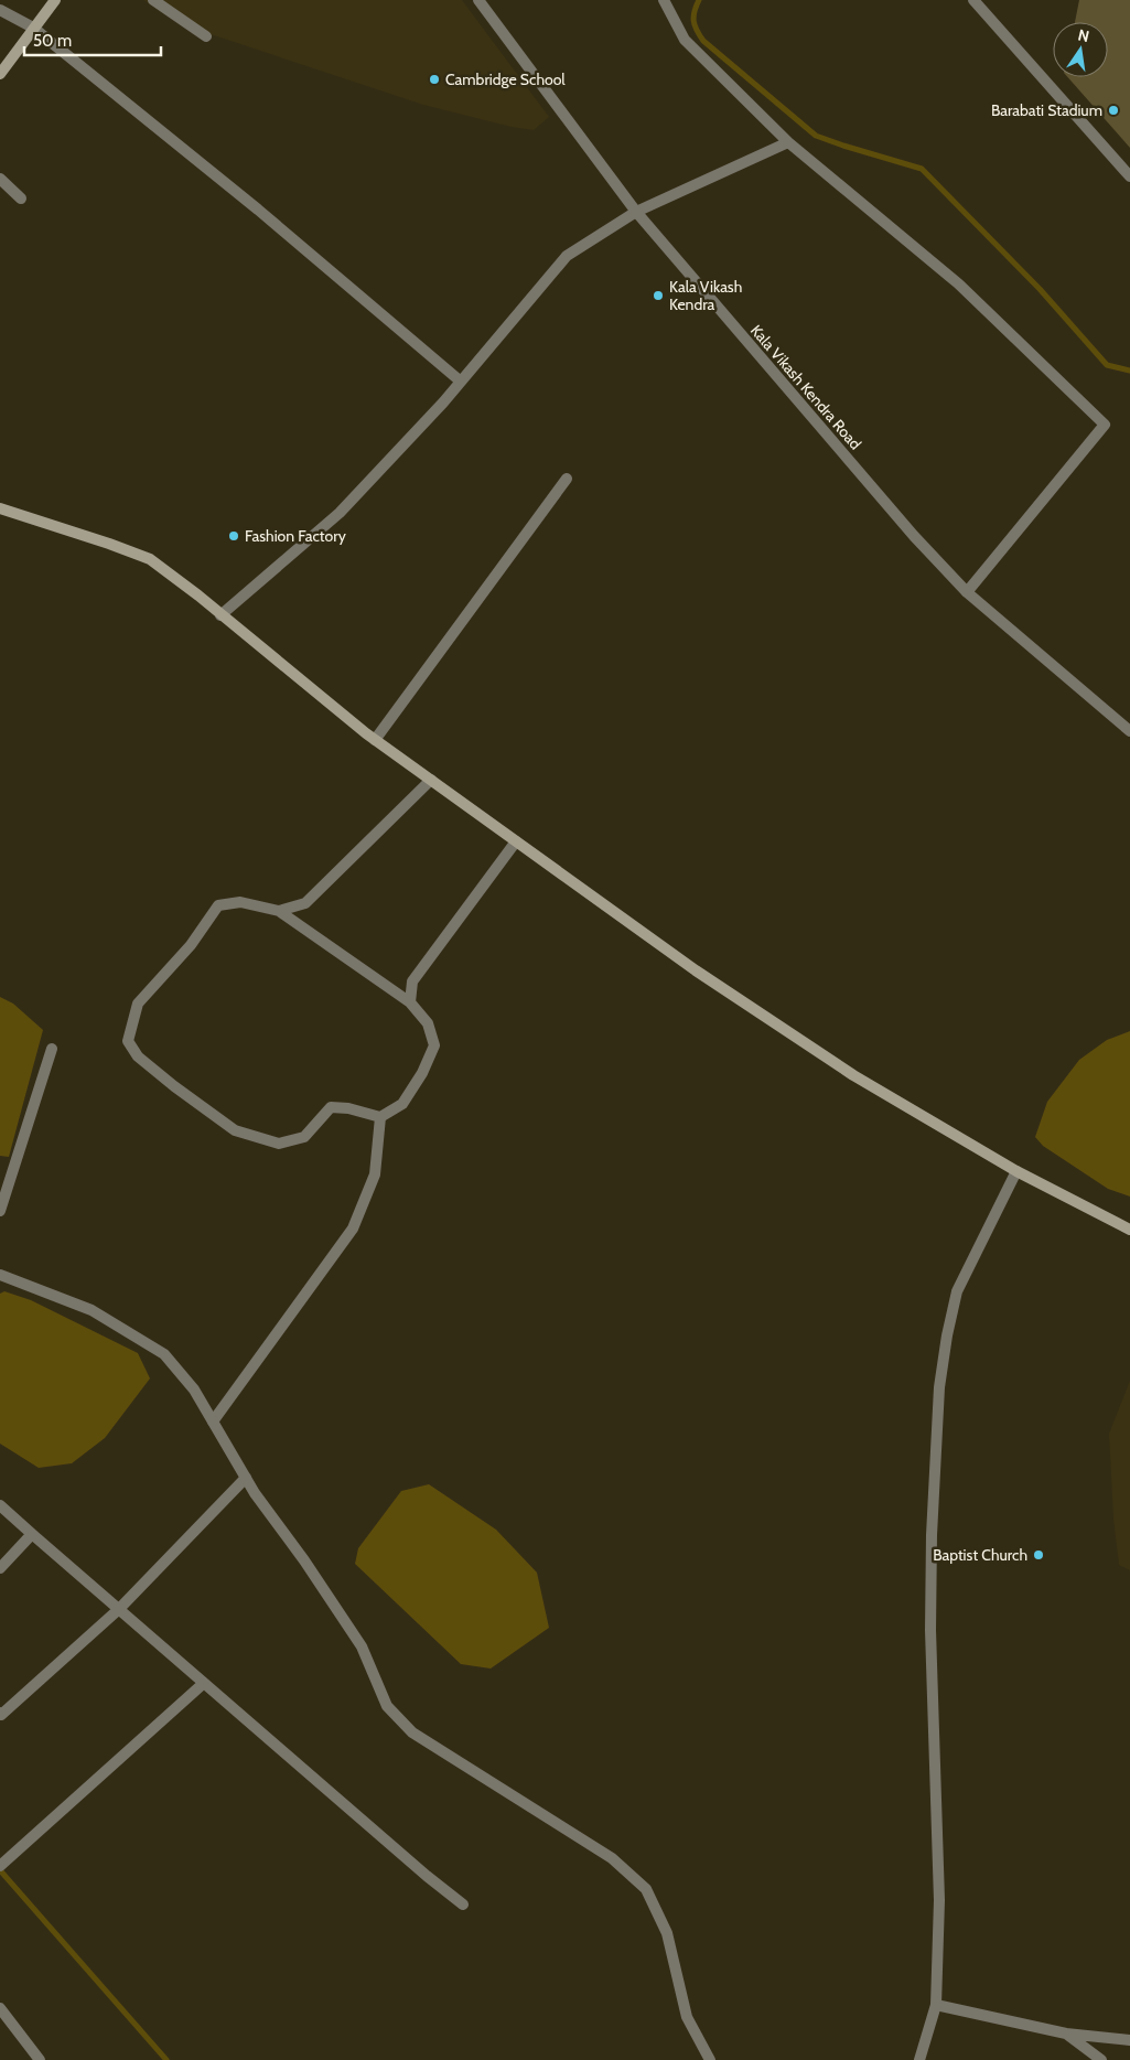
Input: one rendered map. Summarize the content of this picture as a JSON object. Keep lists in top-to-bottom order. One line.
{"streets":{"street":["Kala Vikash Kendra Road"]},"places":["Cambridge School","Barabati Stadium","Kala Vikash Kendra","Fashion Factory","Baptist Church"],"scale_bar":"50 m","north":"top"}
